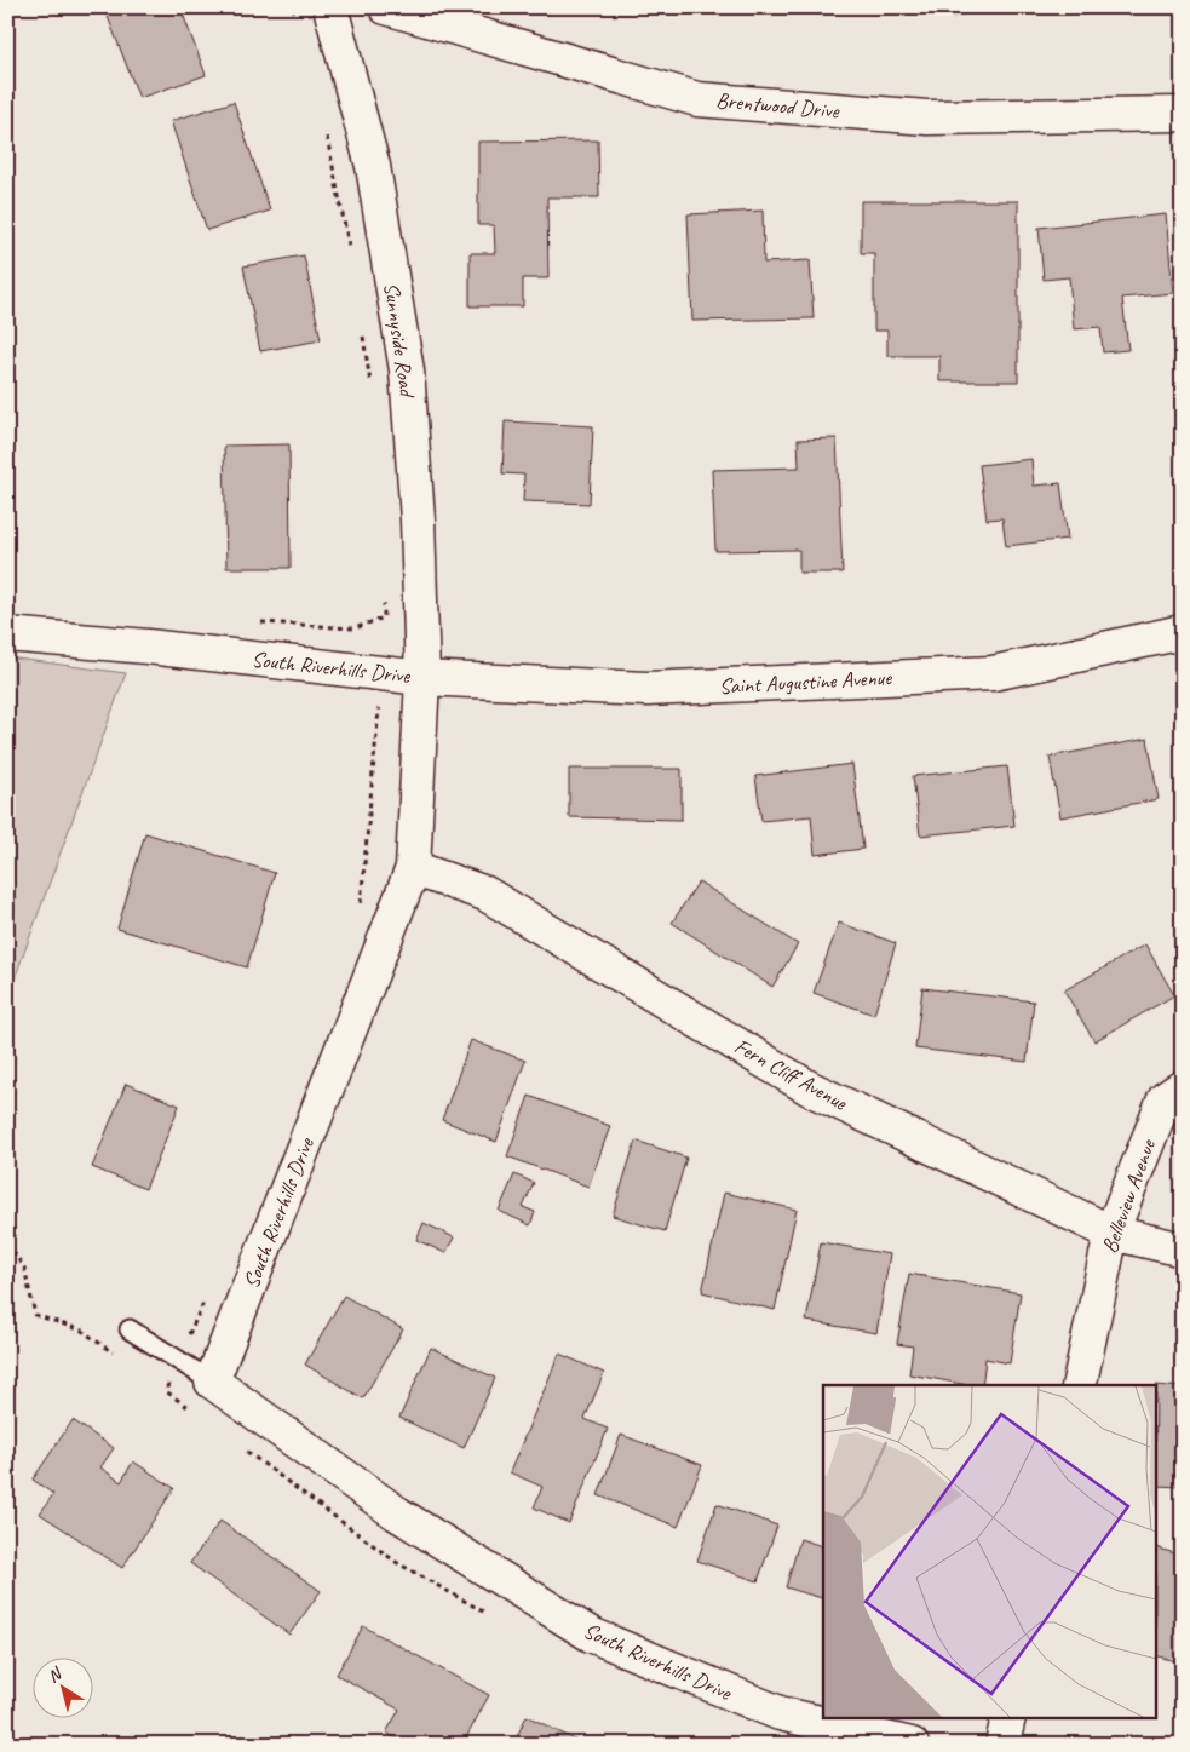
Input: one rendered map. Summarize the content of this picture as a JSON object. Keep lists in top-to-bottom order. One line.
{"streets":{"street":["Brentwood Drive","Sunnyside Road","South Riverhills Drive","Saint Augustine Avenue","Fern Cliff Avenue","Belleview Avenue"]},"crossings":[["Sunnyside Road","South Riverhills Drive"],["Sunnyside Road","Saint Augustine Avenue"],["South Riverhills Drive","Saint Augustine Avenue"],["South Riverhills Drive","Fern Cliff Avenue"],["Fern Cliff Avenue","Belleview Avenue"]],"north":"top left"}
